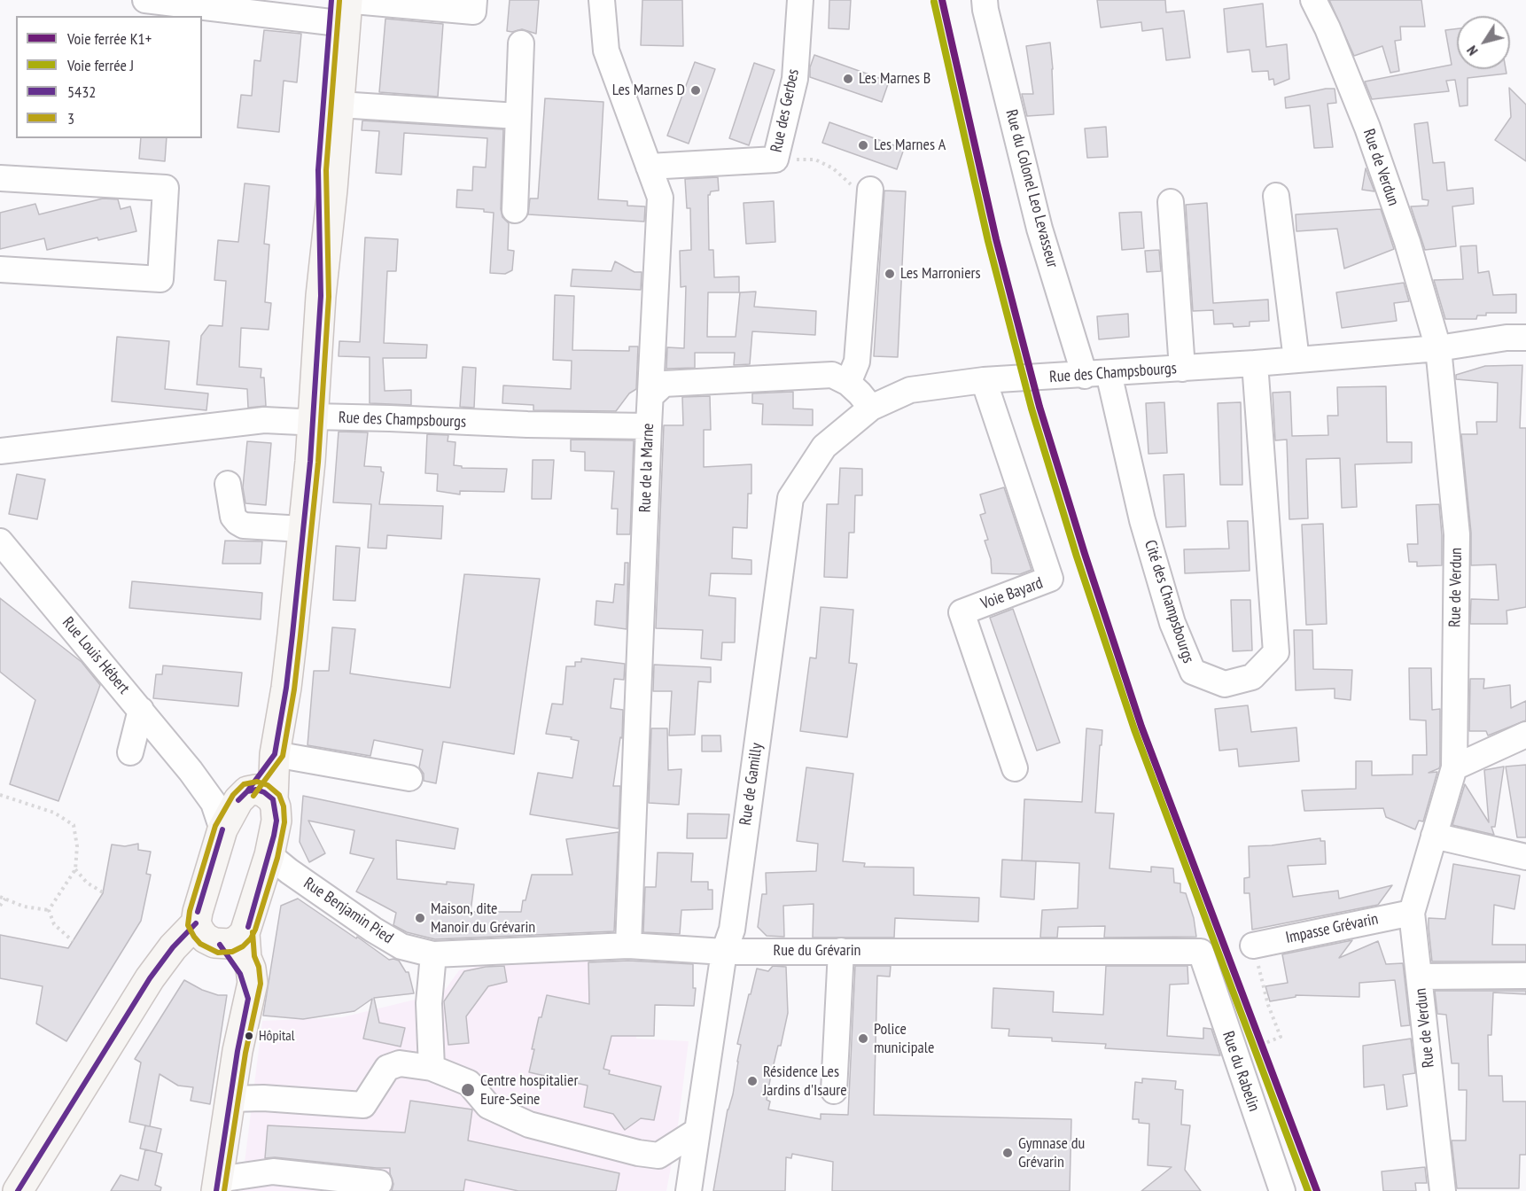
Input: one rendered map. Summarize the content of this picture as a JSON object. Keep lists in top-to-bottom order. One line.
{"streets":{"street":["Rue des Gerbes","Rue de Verdun","Rue du Colonel Leo Levasseur","Rue des Champsbourgs","Rue de la Marne","Voie Bayard","Cité des Champsbourgs","Rue Louis Hébert","Rue de Gamilly","Rue Benjamin Pied","Impasse Grévarin","Rue du Grévarin","Rue du Rabelin"]},"crossings":[["Rue des Gerbes","Rue de la Marne"],["Rue de Verdun","Rue des Champsbourgs"],["Rue de Verdun","Impasse Grévarin"],["Rue du Colonel Leo Levasseur","Rue des Champsbourgs"],["Rue du Colonel Leo Levasseur","Cité des Champsbourgs"],["Rue des Champsbourgs","Rue de la Marne"],["Rue des Champsbourgs","Voie Bayard"],["Rue des Champsbourgs","Cité des Champsbourgs"],["Rue des Champsbourgs","Rue de Gamilly"],["Rue de la Marne","Rue du Grévarin"],["Rue de Gamilly","Rue du Grévarin"],["Rue Benjamin Pied","Rue du Grévarin"],["Rue du Grévarin","Rue du Rabelin"]],"places":["Les Marnes B","Les Marnes D","Les Marnes A","Les Marroniers","Maison, dite Manoir du Grévarin","Hôpital","Police municipale","Résidence Les Jardins d'Isaure","Centre hospitalier Eure-Seine","Gymnase du Grévarin"],"lines":["rail line K1+","transit line 5432","transit line 3","rail line J"],"legend":["Voie ferrée K1+","Voie ferrée J","5432","3"],"north":"bottom left"}
